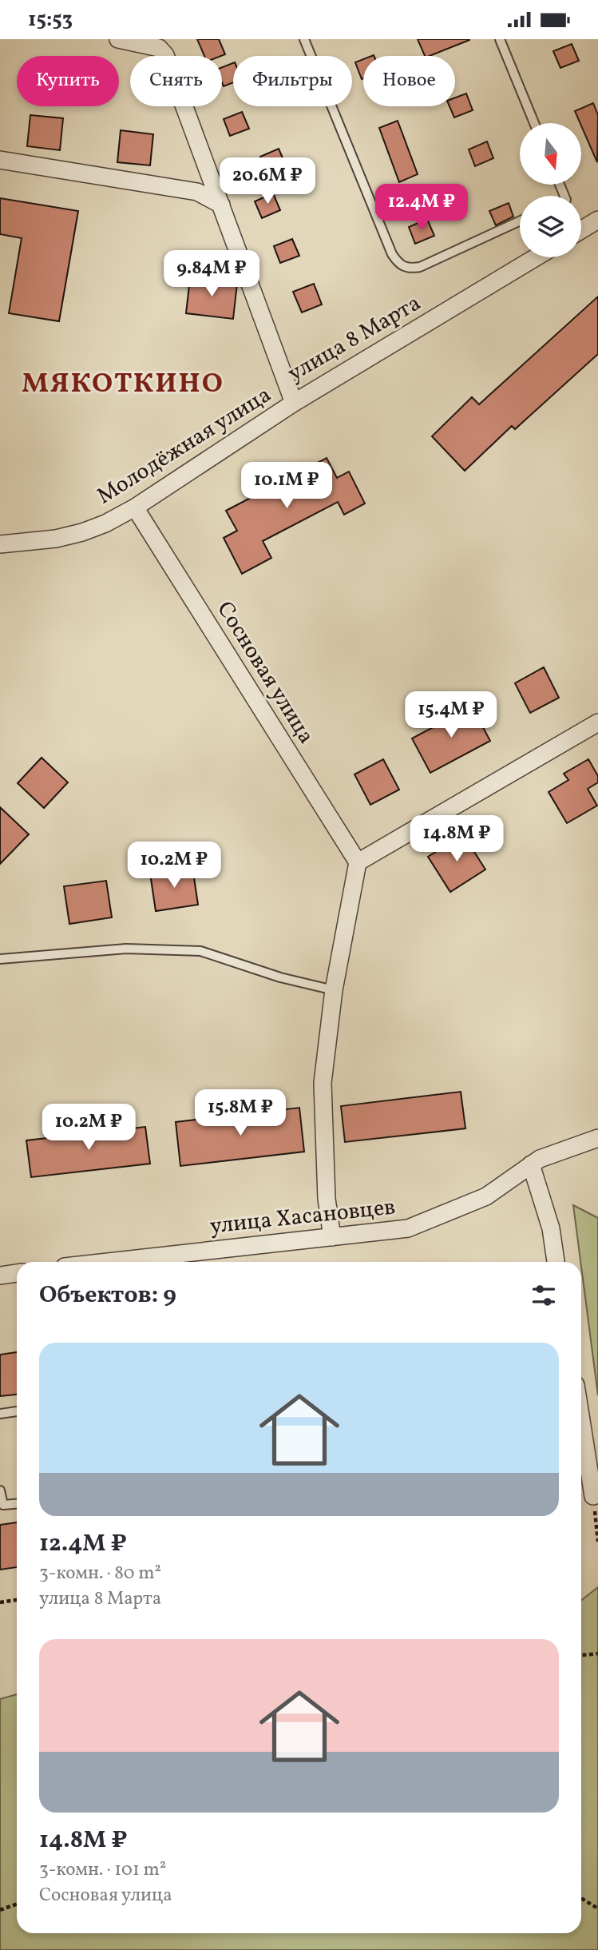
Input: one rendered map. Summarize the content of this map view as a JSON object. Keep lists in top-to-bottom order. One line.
{"streets":{"street":["улица 8 Марта","Молодёжная улица","Сосновая улица","улица Хасановцев"]},"crossings":[["улица 8 Марта","Молодёжная улица"],["Молодёжная улица","Сосновая улица"]],"districts":["МЯКОТКИНО"],"north":"bottom","page":{"status":"15:53","chip":["Купить","Снять","Фильтры","Новое"],"price":["20.6M ₽","12.4M ₽","9.84M ₽","10.1M ₽","15.4M ₽","14.8M ₽","10.2M ₽","15.8M ₽","10.2M ₽"],"heading":"Объектов: 9","list":[{"name":"12.4M ₽","note":"3-комн. · 80 m² · улица 8 Марта"},{"name":"14.8M ₽","note":"3-комн. · 101 m² · Сосновая улица"}]}}
